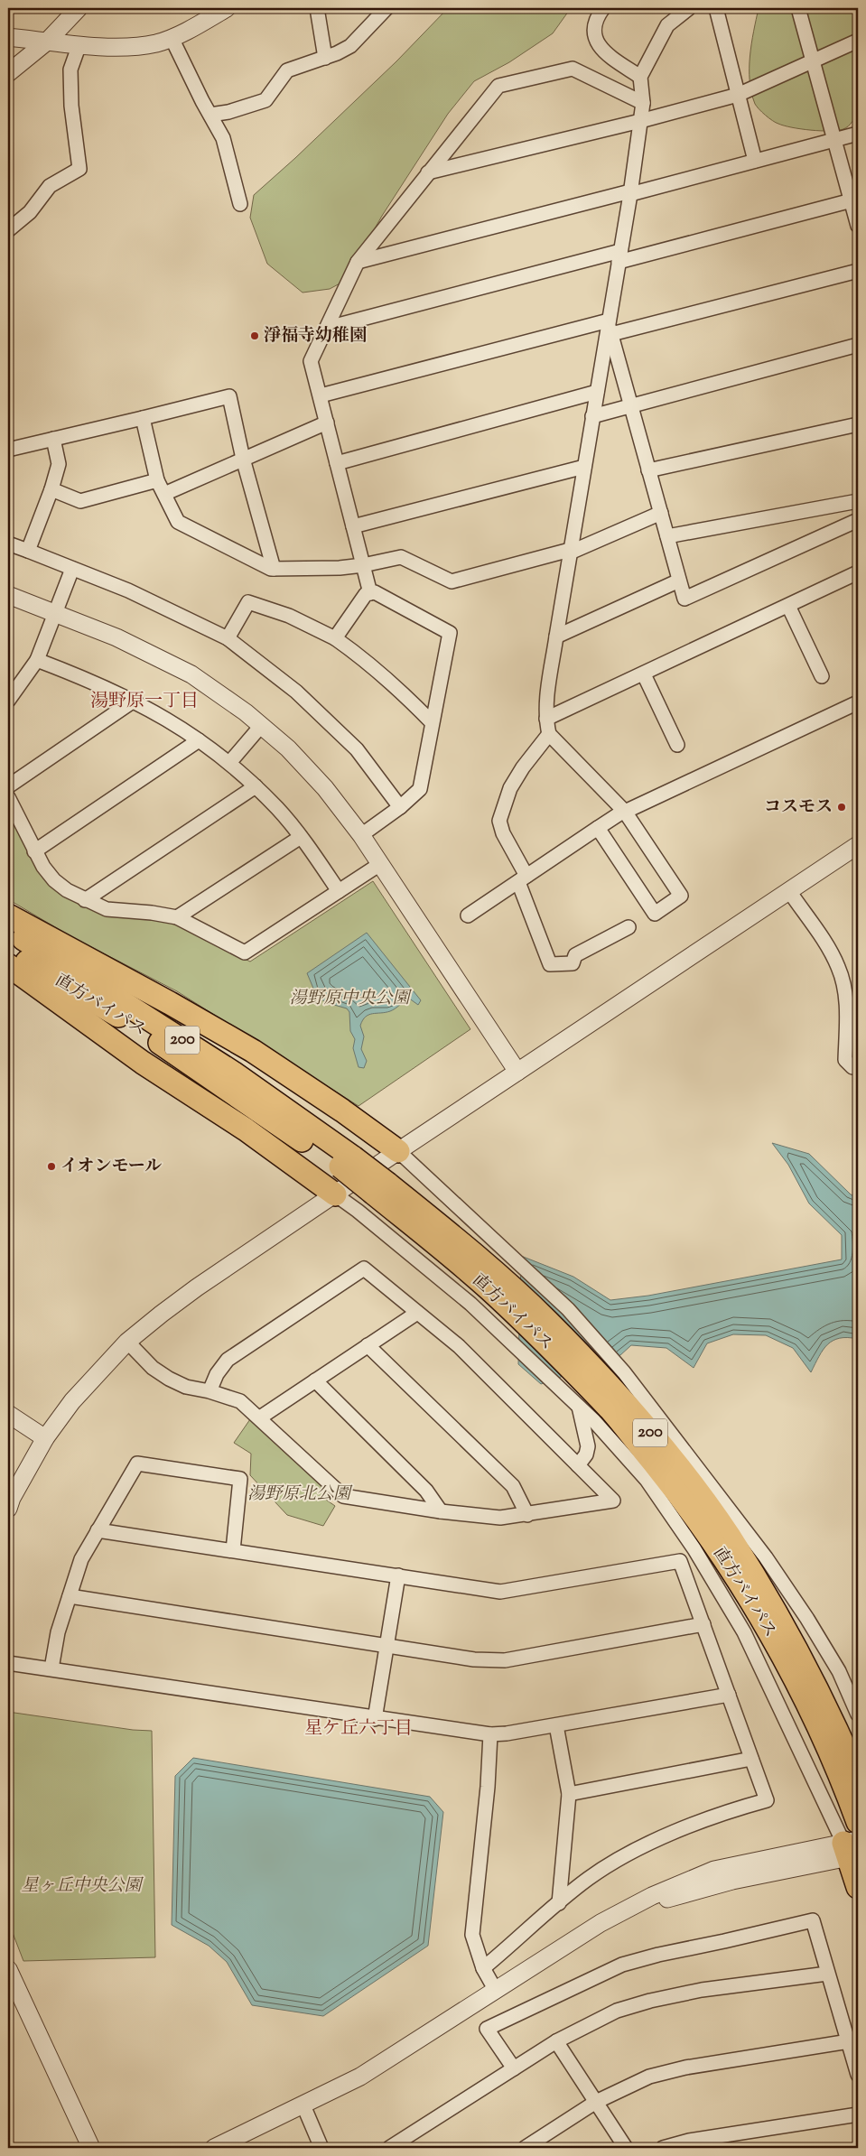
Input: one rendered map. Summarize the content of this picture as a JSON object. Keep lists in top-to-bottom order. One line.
{"streets":{"highway":["直方バイパス","200"]},"districts":["湯野原一丁目","星ケ丘六丁目"],"parks":["湯野原中央公園","湯野原北公園","星ヶ丘中央公園"],"places":["淨福寺幼稚園","コスモス","イオンモール"]}
